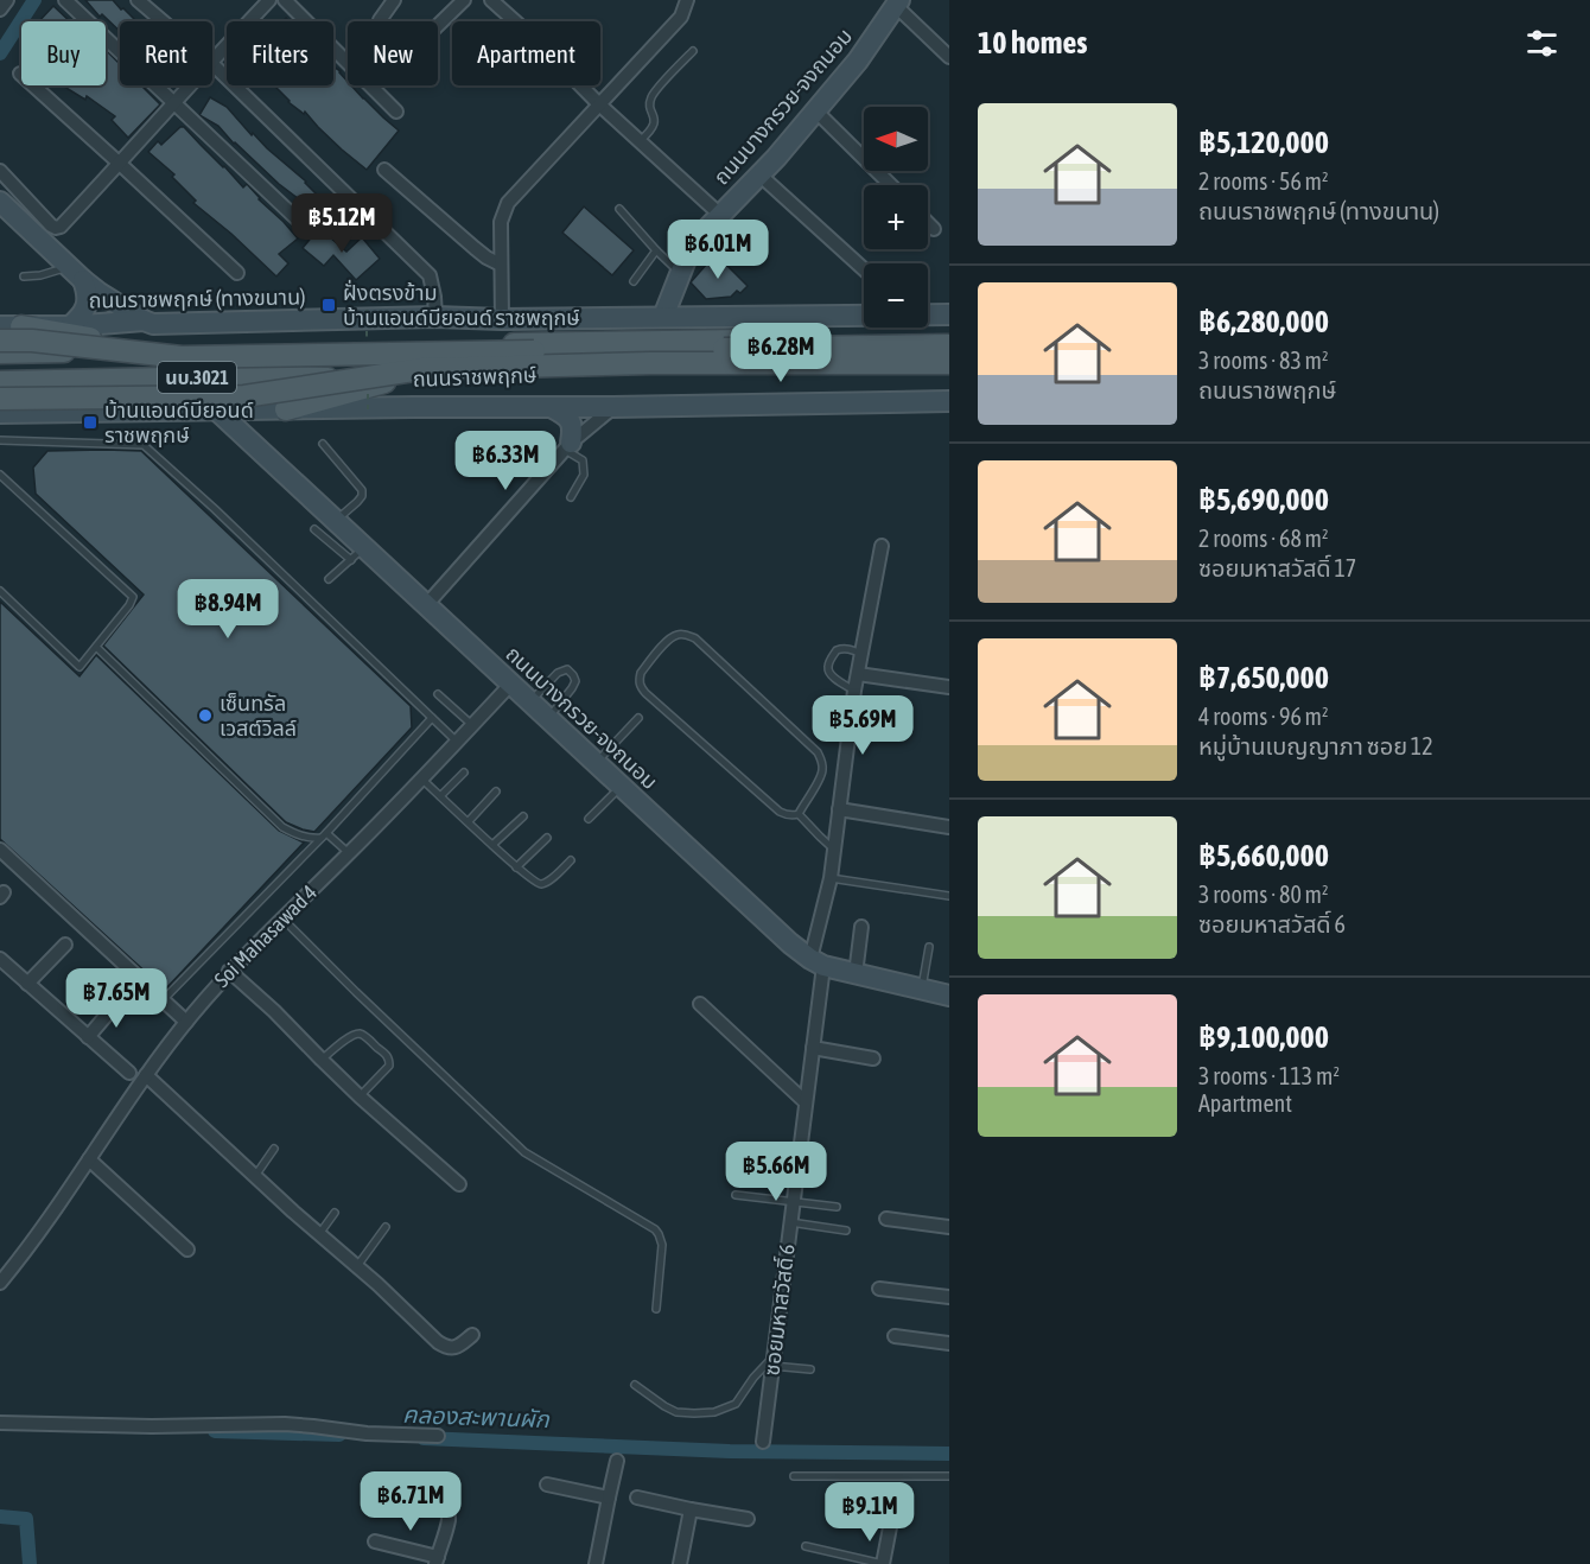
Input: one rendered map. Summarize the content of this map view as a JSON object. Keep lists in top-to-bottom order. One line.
{"streets":{"main road":["ถนนบางกรวย-จงถนอม","ถนนราชพฤกษ์ (ทางขนาน)","นบ.3021","ถนนราชพฤกษ์"],"street":["Soi Mahasawad 4","ซอยมหาสวัสดิ์ 6"]},"crossings":[["ถนนบางกรวย-จงถนอม","ถนนราชพฤกษ์ (ทางขนาน)"],["ถนนบางกรวย-จงถนอม","นบ.3021"],["ถนนบางกรวย-จงถนอม","Soi Mahasawad 4"],["ถนนบางกรวย-จงถนอม","ซอยมหาสวัสดิ์ 6"]],"water":["คลองสะพานผัก"],"places":{"transit":["ฝั่งตรงข้าม บ้านแอนด์บียอนด์ ราชพฤกษ์","บ้านแอนด์บียอนด์ ราชพฤกษ์"],"other":["เซ็นทรัล เวสต์วิลล์"]},"north":"left","page":{"heading":"10 homes","chip":["Buy","Rent","Filters","New","Apartment"],"list":[{"name":"฿5,120,000","note":"2 rooms · 56 m² · ถนนราชพฤกษ์ (ทางขนาน)"},{"name":"฿6,280,000","note":"3 rooms · 83 m² · ถนนราชพฤกษ์"},{"name":"฿5,690,000","note":"2 rooms · 68 m² · ซอยมหาสวัสดิ์ 17"},{"name":"฿7,650,000","note":"4 rooms · 96 m² · หมู่บ้านเบญญาภา ซอย 12"},{"name":"฿5,660,000","note":"3 rooms · 80 m² · ซอยมหาสวัสดิ์ 6"},{"name":"฿9,100,000","note":"3 rooms · 113 m² · Apartment"}],"map_buttons":["+","−"],"price":["฿5.12M","฿6.01M","฿6.28M","฿6.33M","฿8.94M","฿5.69M","฿7.65M","฿5.66M","฿6.71M","฿9.1M"]}}
